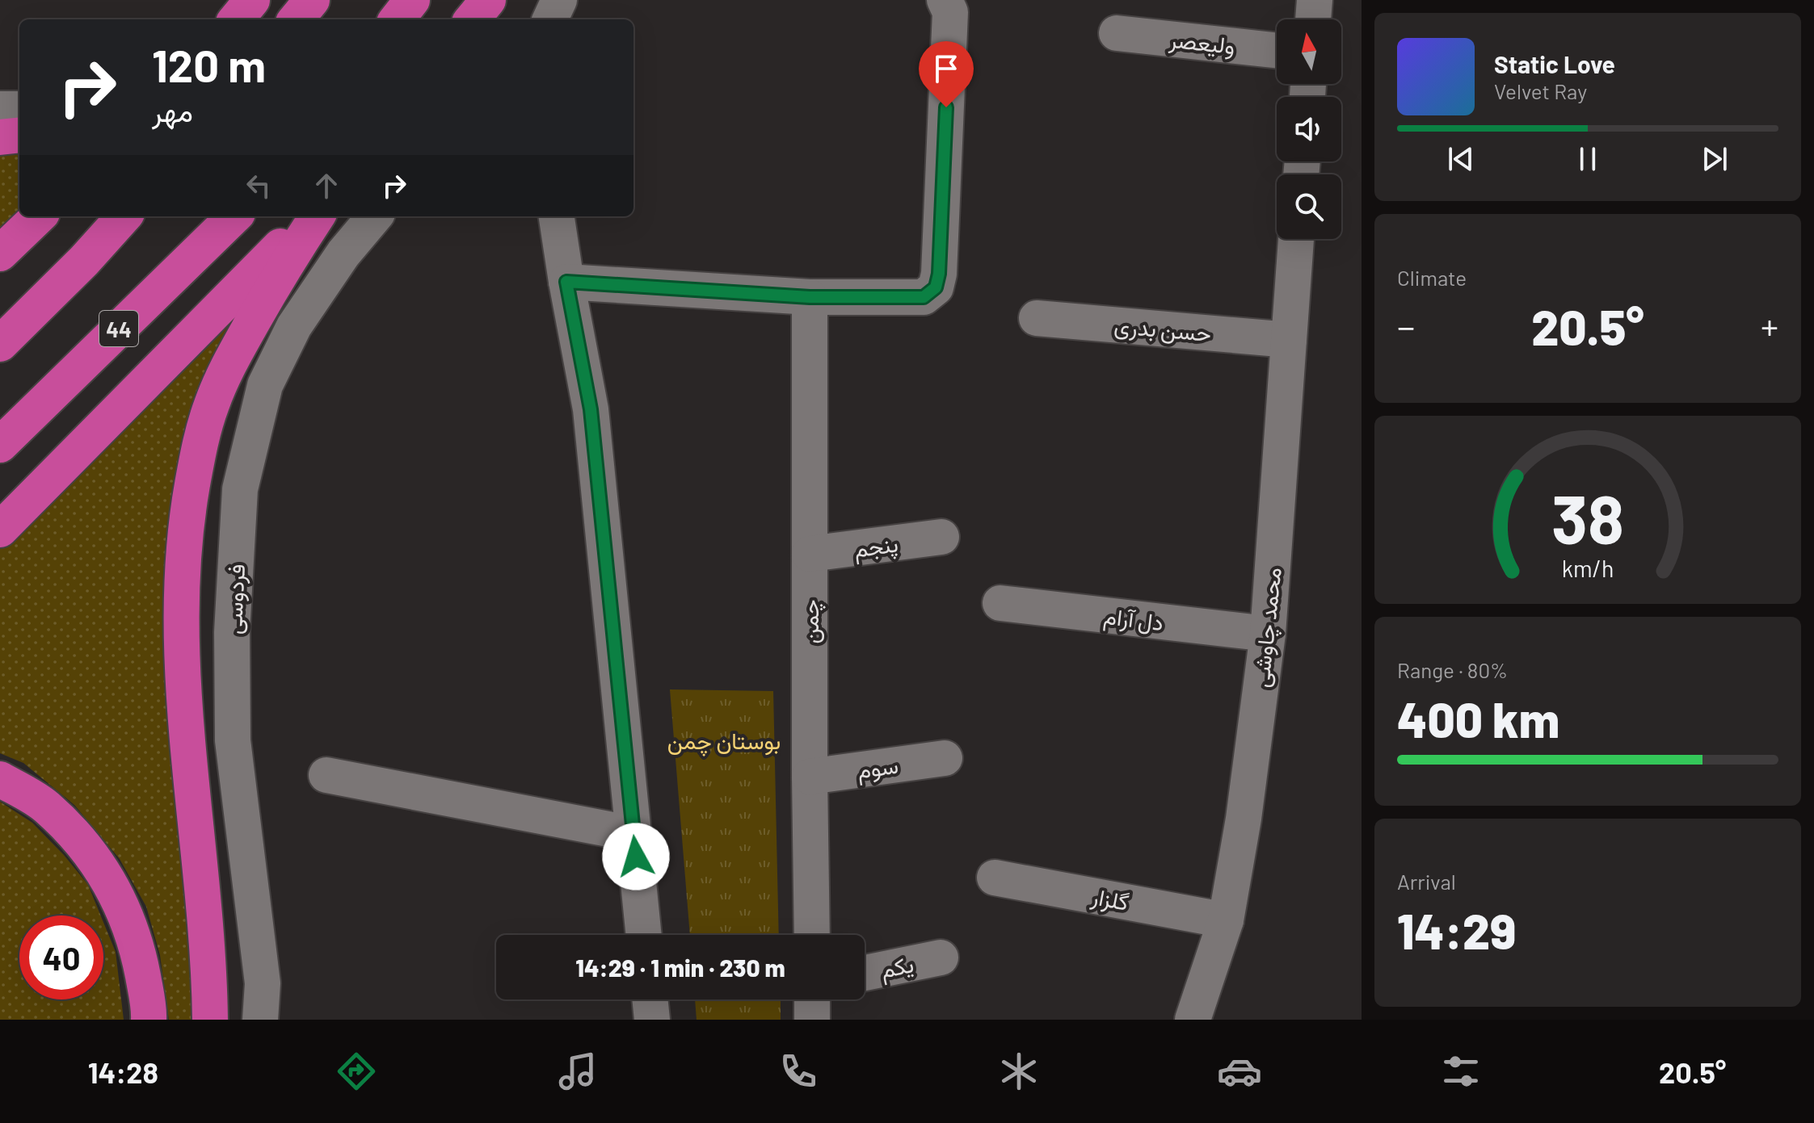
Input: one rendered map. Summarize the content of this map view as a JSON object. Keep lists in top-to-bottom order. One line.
{"streets":{"highway":["44"],"street":["ولیعصر","حسن بدری","پنجم","فردوسی","دل‌ آرام","چمن","محمد چاوشی","سوم","گلزار","یکم"]},"crossings":[["حسن بدری","محمد چاوشی"],["پنجم","چمن"],["دل‌ آرام","محمد چاوشی"],["چمن","سوم"],["محمد چاوشی","گلزار"]],"parks":["بوستان چمن"],"north":"top","page":{"turn":["120 m","مهر"],"song":["Static Love","Velvet Ray"],"tile":["Climate",["Range · 80%","400 km"],["Arrival","14:29"]],"heat":["−","20.5°","+"],"limit":"40","trip":"14:29 · 1 min · 230 m","tabs":["14:28","20.5°"],"gauge":["38","km/h"]}}
